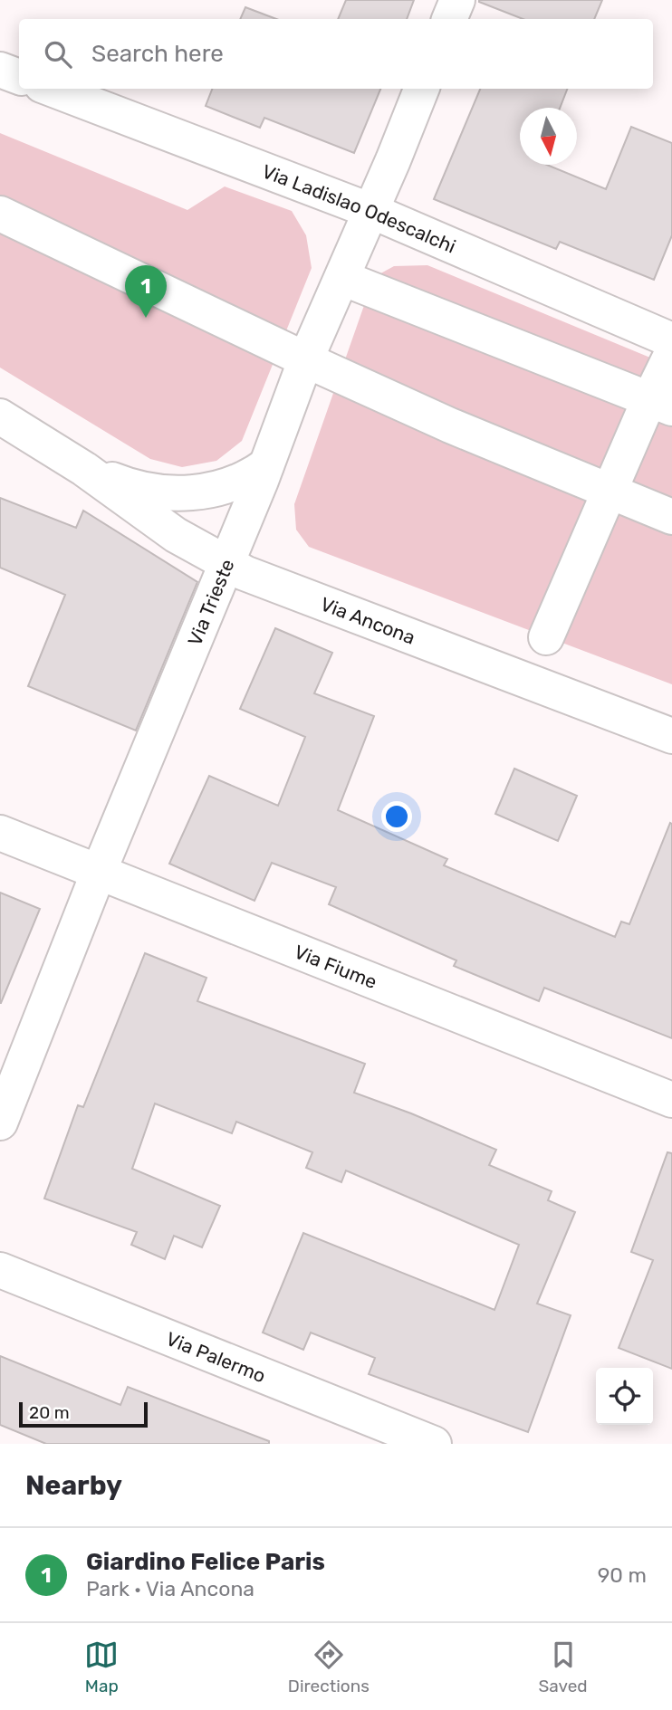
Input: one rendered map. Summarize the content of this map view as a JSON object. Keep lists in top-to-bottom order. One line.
{"streets":{"street":["Via Ladislao Odescalchi","Via Trieste","Via Ancona","Via Fiume","Via Palermo"]},"crossings":[["Via Ladislao Odescalchi","Via Trieste"],["Via Trieste","Via Ancona"],["Via Trieste","Via Fiume"]],"scale_bar":"20 m","north":"bottom","page":{"search":"Search here","pins":"1","scale":"20 m","heading":"Nearby","list":[{"mark":"1","name":"Giardino Felice Paris","note":"Park · Via Ancona","value":"90 m"}],"nav":["Map","Directions","Saved"]}}
